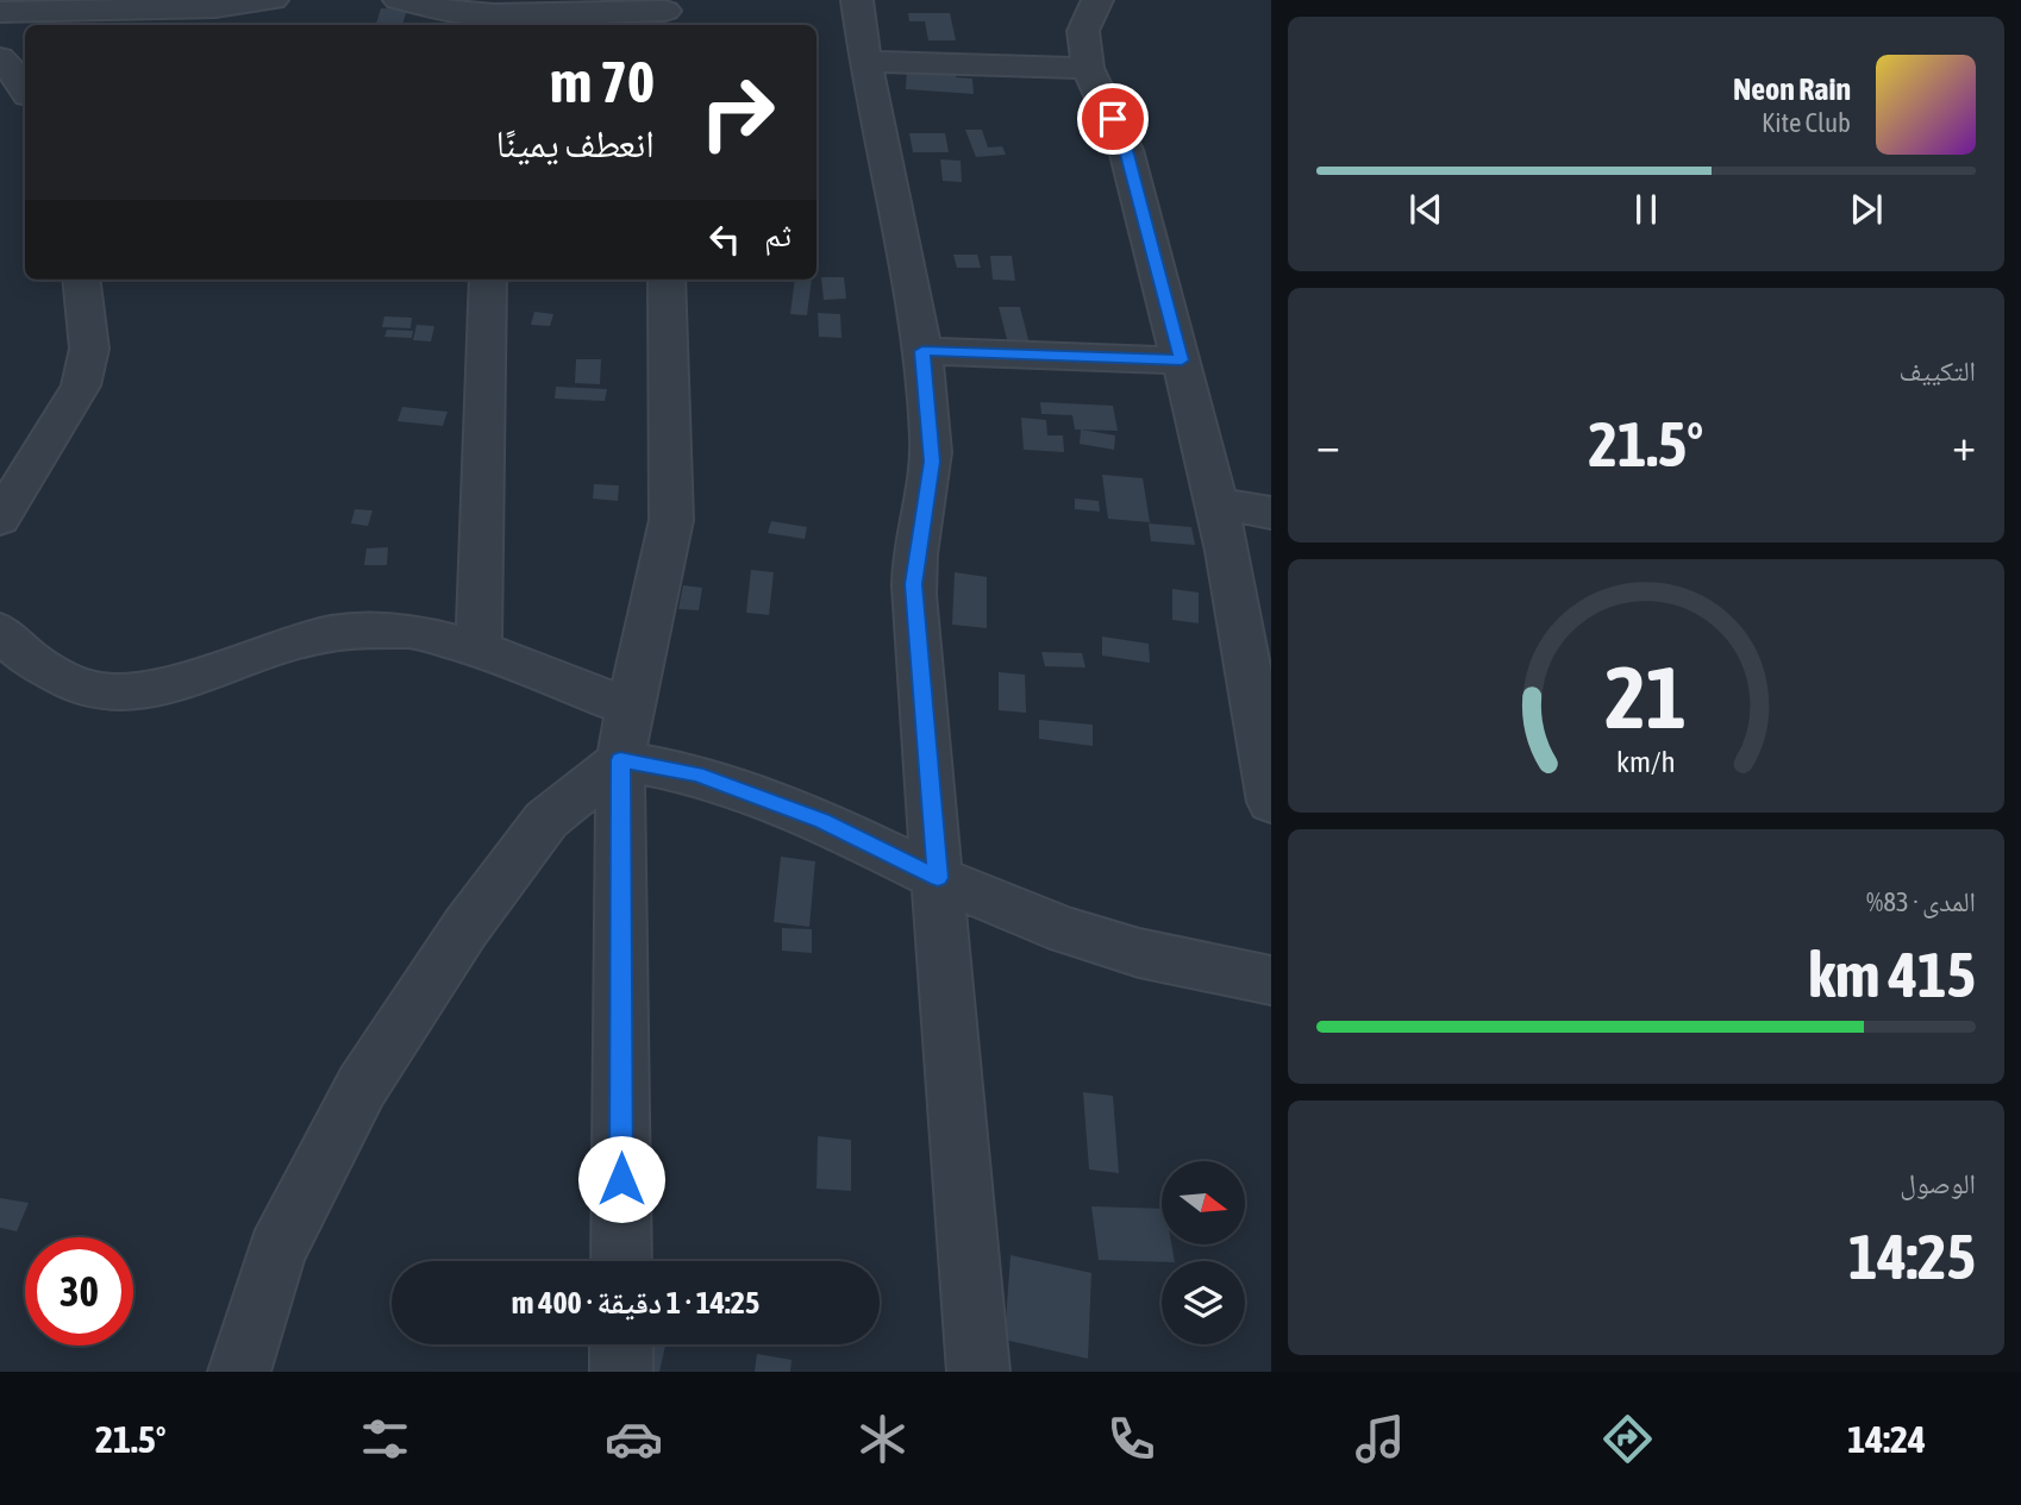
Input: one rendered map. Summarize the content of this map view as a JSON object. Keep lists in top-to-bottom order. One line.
{"north":"right","page":{"turn":["70 m","انعطف يمينًا"],"song":["Neon Rain","Kite Club"],"then":"ثم","tile":["التكييف",["المدى · 83%","415 km"],["الوصول","14:25"]],"heat":["−","21.5°","+"],"limit":"30","trip":"14:25 · 1 دقيقة · 400 m","tabs":["14:24","21.5°"],"gauge":["21","km/h"]}}
